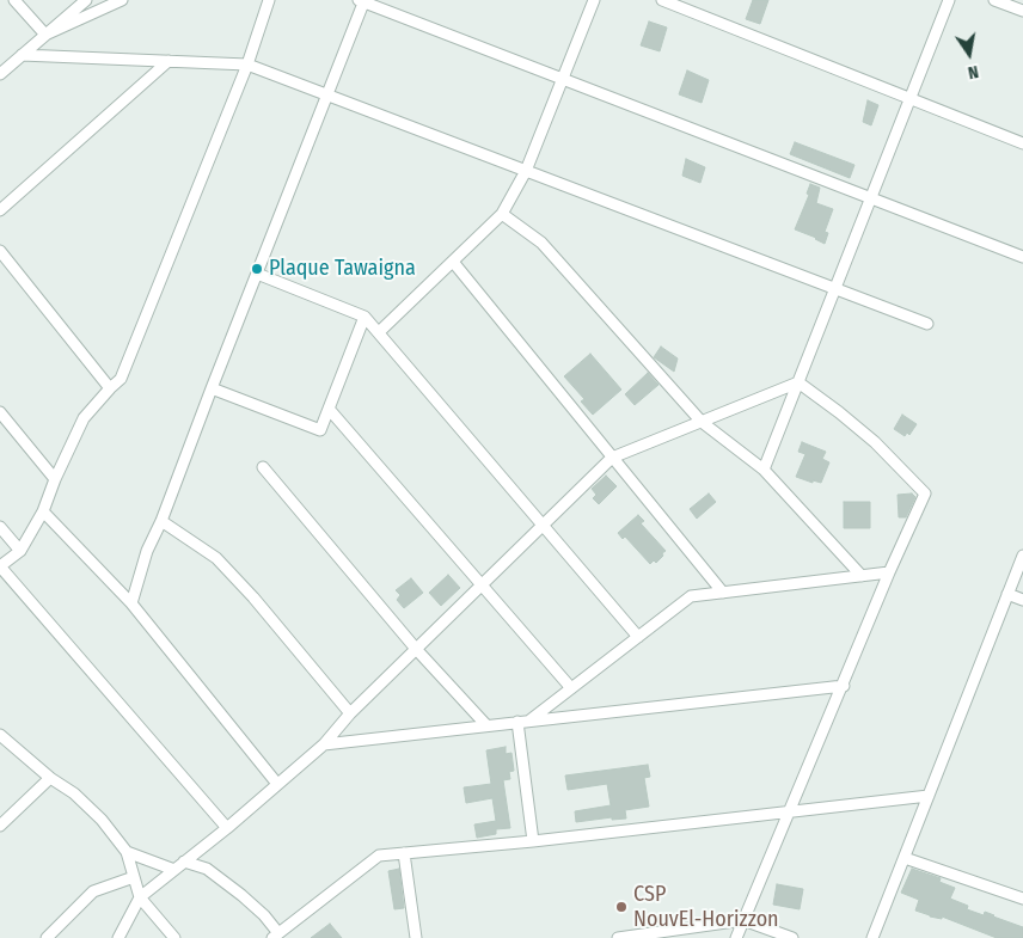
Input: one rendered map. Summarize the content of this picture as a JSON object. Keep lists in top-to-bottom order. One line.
{"places":["Plaque Tawaigna","CSP NouvEl-Horizzon"],"north":"bottom"}
